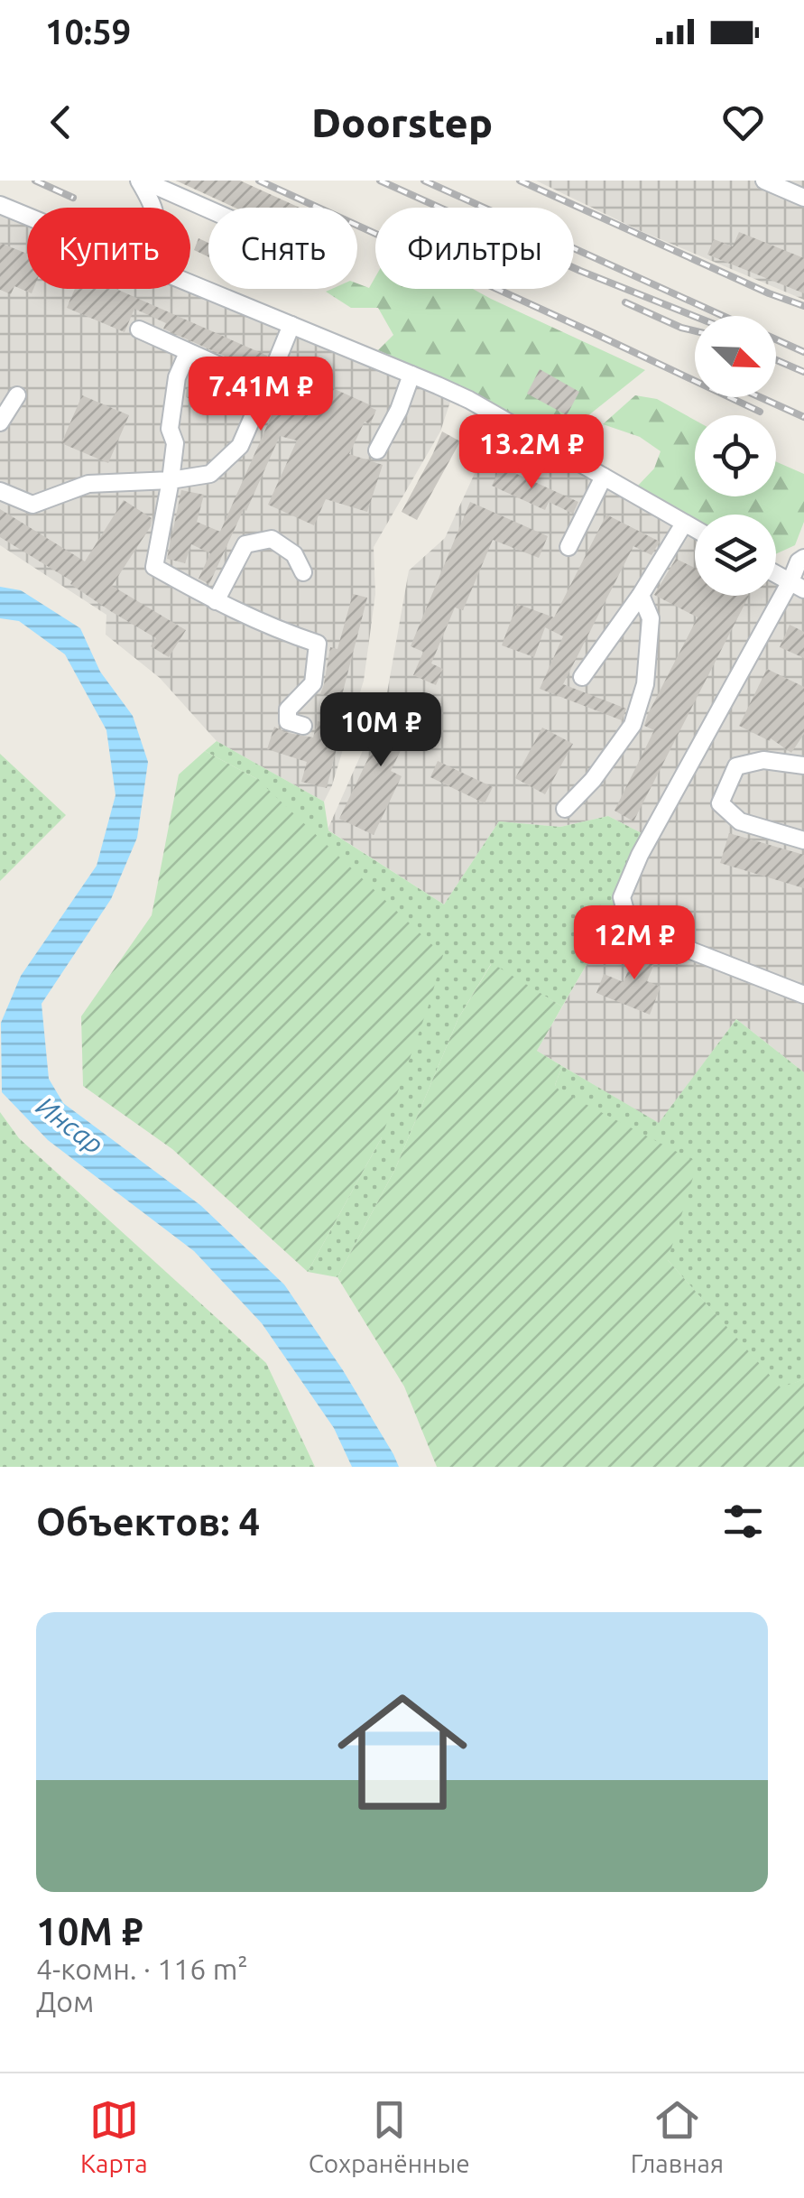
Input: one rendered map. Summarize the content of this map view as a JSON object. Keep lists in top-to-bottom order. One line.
{"water":["Инсар"],"north":"bottom right","page":{"status":"10:59","header":"Doorstep","chip":["Купить","Снять","Фильтры"],"price":["7.41M ₽","13.2M ₽","10M ₽","12M ₽"],"heading":"Объектов: 4","list":[{"name":"10M ₽","note":"4-комн. · 116 m² · Дом"}],"tabs":["Карта","Сохранённые","Главная"]}}
